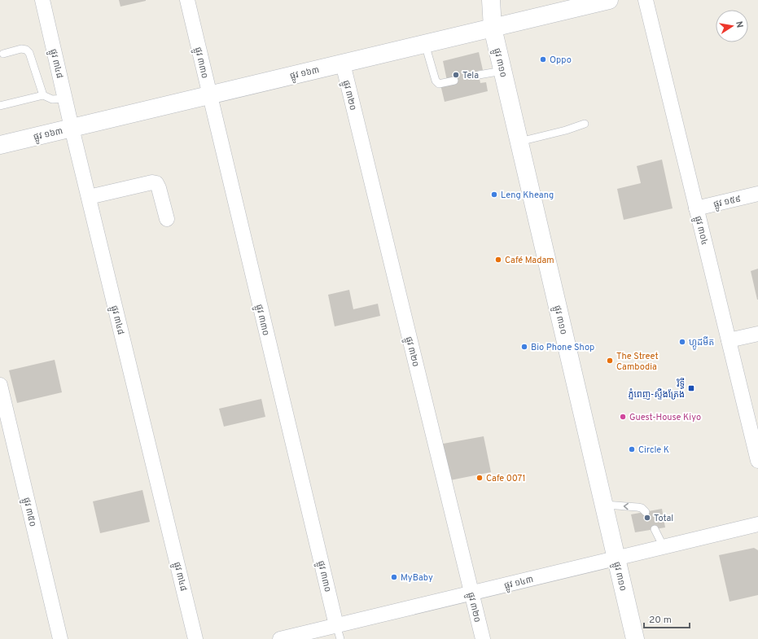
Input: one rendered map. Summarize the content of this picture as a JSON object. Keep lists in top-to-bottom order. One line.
{"streets":{"street":["ផ្លូវ ៣៣០","ផ្លូវ ៣១០","ផ្លូវ ៣៤៨","ផ្លូវ ១៦៣","ផ្លូវ ៣២០","ផ្លូវ ១៥៩","ផ្លូវ ៣០៤","ផ្លូវ ៣៥០","ផ្លូវ ១៤៣"]},"crossings":[["ផ្លូវ ៣៣០","ផ្លូវ ១៦៣"],["ផ្លូវ ៣៣០","ផ្លូវ ១៤៣"],["ផ្លូវ ៣១០","ផ្លូវ ១៦៣"],["ផ្លូវ ៣១០","ផ្លូវ ១៤៣"],["ផ្លូវ ៣៤៨","ផ្លូវ ១៦៣"],["ផ្លូវ ១៦៣","ផ្លូវ ៣២០"],["ផ្លូវ ៣២០","ផ្លូវ ១៤៣"],["ផ្លូវ ១៥៩","ផ្លូវ ៣០៤"]],"places":{"other":["Oppo","Tela","Leng Kheang","Café Madam","ហ្គូដមីត","Bio Phone Shop","The Street Cambodia","Guest-House Kiyo","Circle K","Cafe 0071","Total","MyBaby"],"transit":["រិទ្ធី ភ្នំពេញ-ស្ទឹងត្រែង"]},"scale_bar":"20 m","north":"right"}
